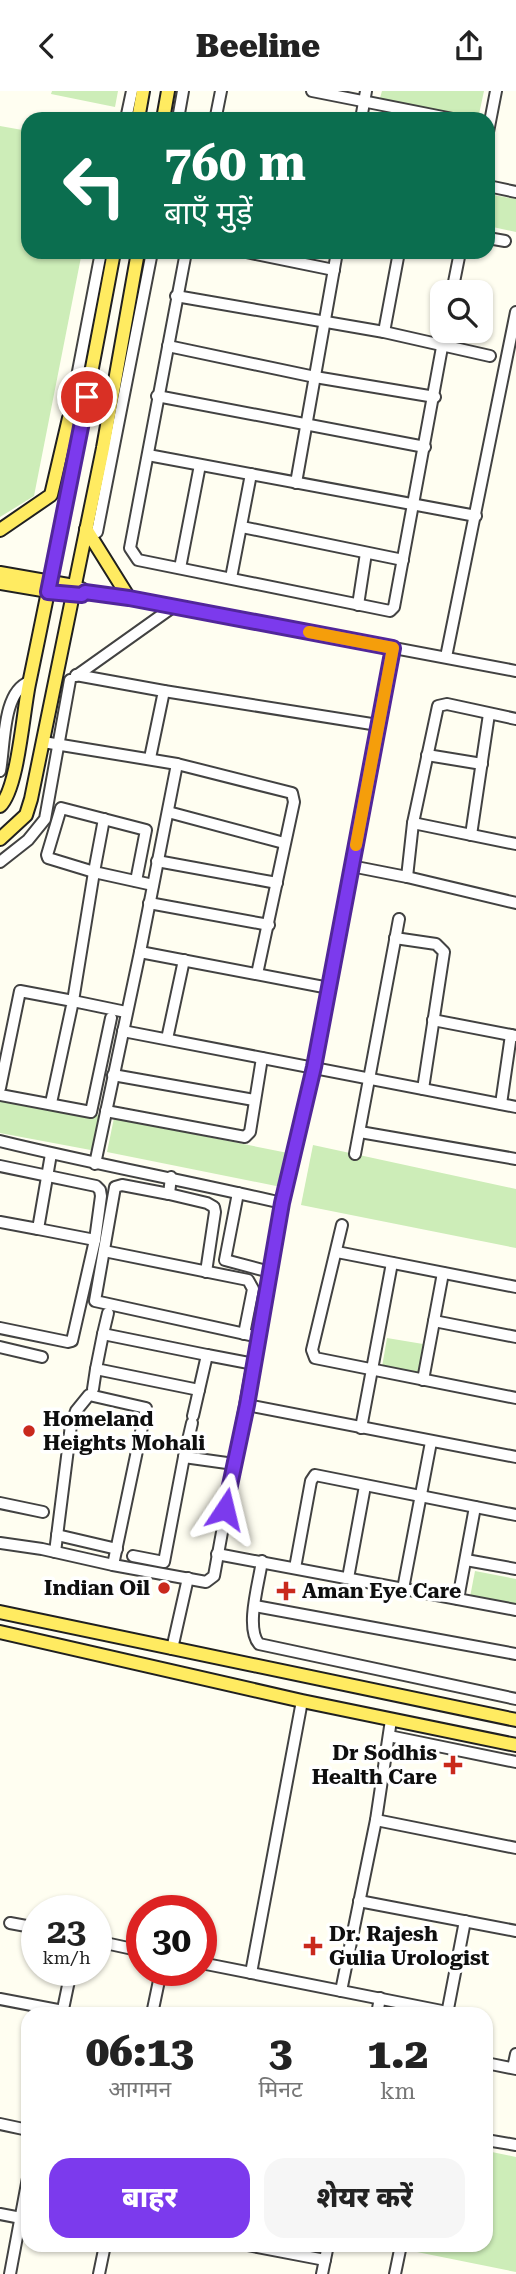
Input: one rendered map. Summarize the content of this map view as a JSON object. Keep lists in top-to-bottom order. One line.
{"places":{"other":["Homeland Heights Mohali","Indian Oil"],"health":["Aman Eye Care","Dr Sodhis Health Care","Dr. Rajesh Gulia Urologist"]},"page":{"header":"Beeline","turn":["760 m","बाएँ मुड़ें"],"speed":"23 km/h","limit":"30","eta":["06:13","आगमन","3","मिनट","1.2","km"],"buttons":["बाहर","शेयर करें"]}}
